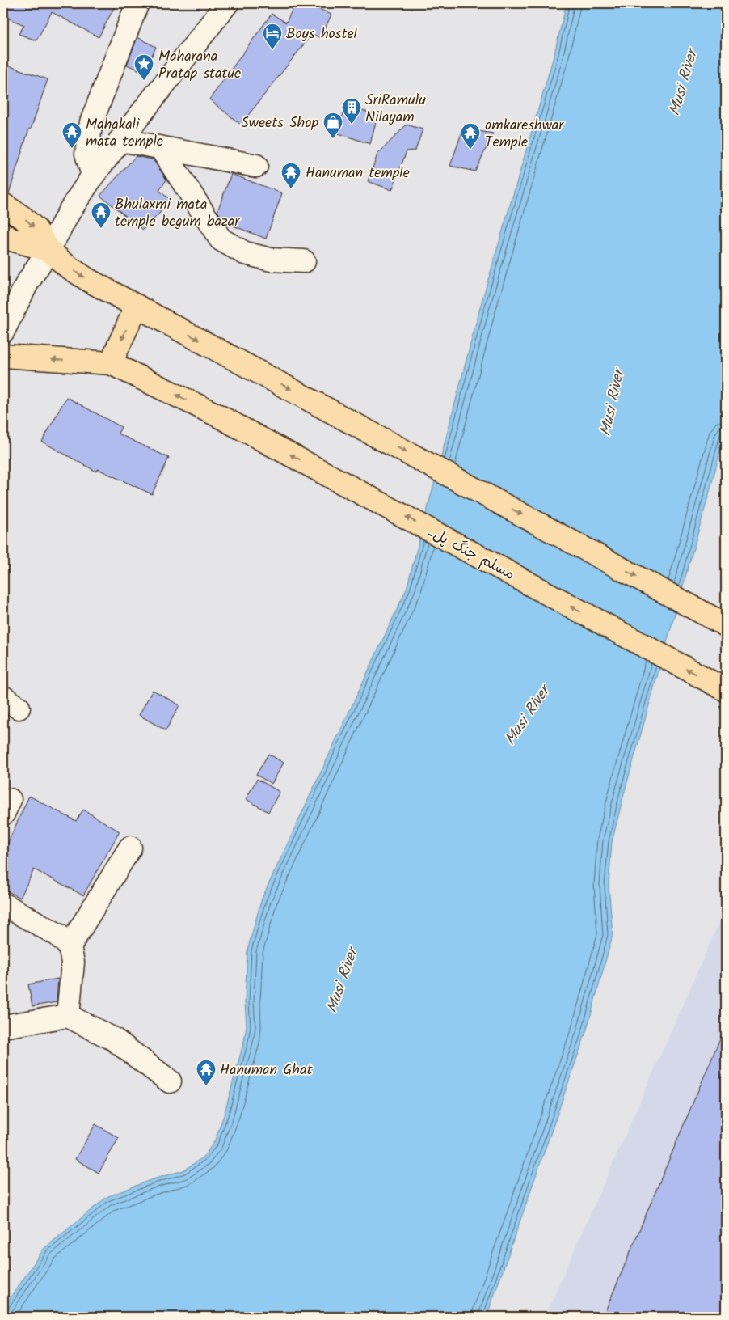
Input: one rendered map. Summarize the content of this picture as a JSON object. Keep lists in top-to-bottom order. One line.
{"streets":{"main road":["مسلم جنگ پل۔"]},"water":["Musi River"],"places":{"hotel":["Boys hostel"],"place":["Maharana Pratap statue"],"building":["SriRamulu Nilayam"],"shop":["Sweets Shop"],"temple":["Mahakali mata temple","omkareshwar Temple","Hanuman temple","Bhulaxmi mata temple begum bazar","Hanuman Ghat"]}}
